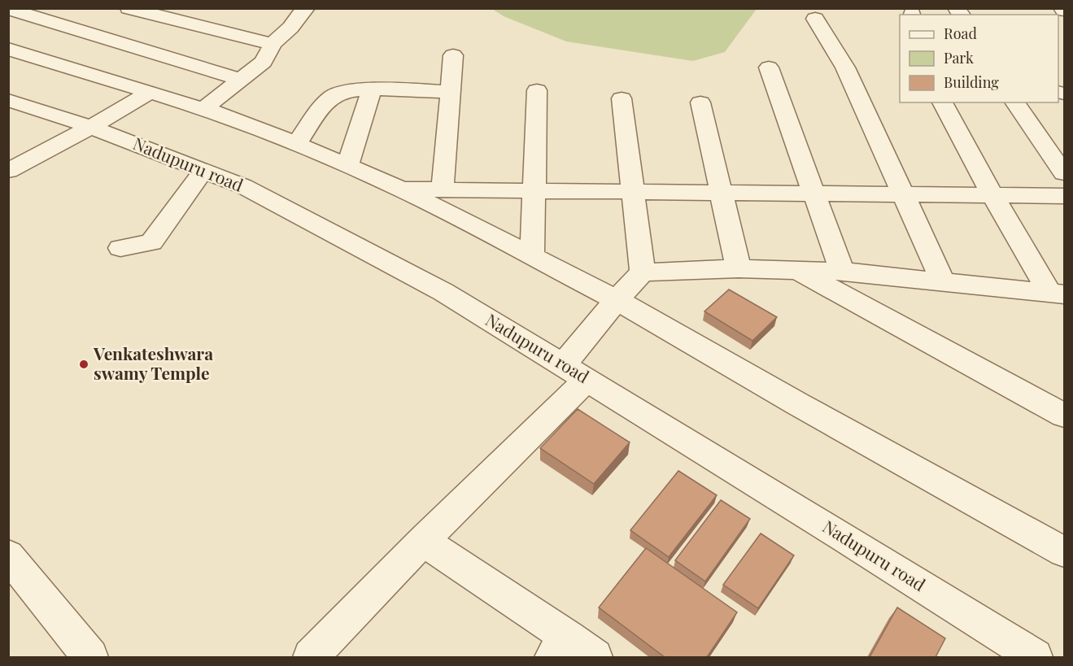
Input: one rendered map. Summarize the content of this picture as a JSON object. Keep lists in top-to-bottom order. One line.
{"streets":{"street":["Nadupuru road"]},"places":["Venkateshwara swamy Temple"],"legend":["Road","Park","Building"]}
